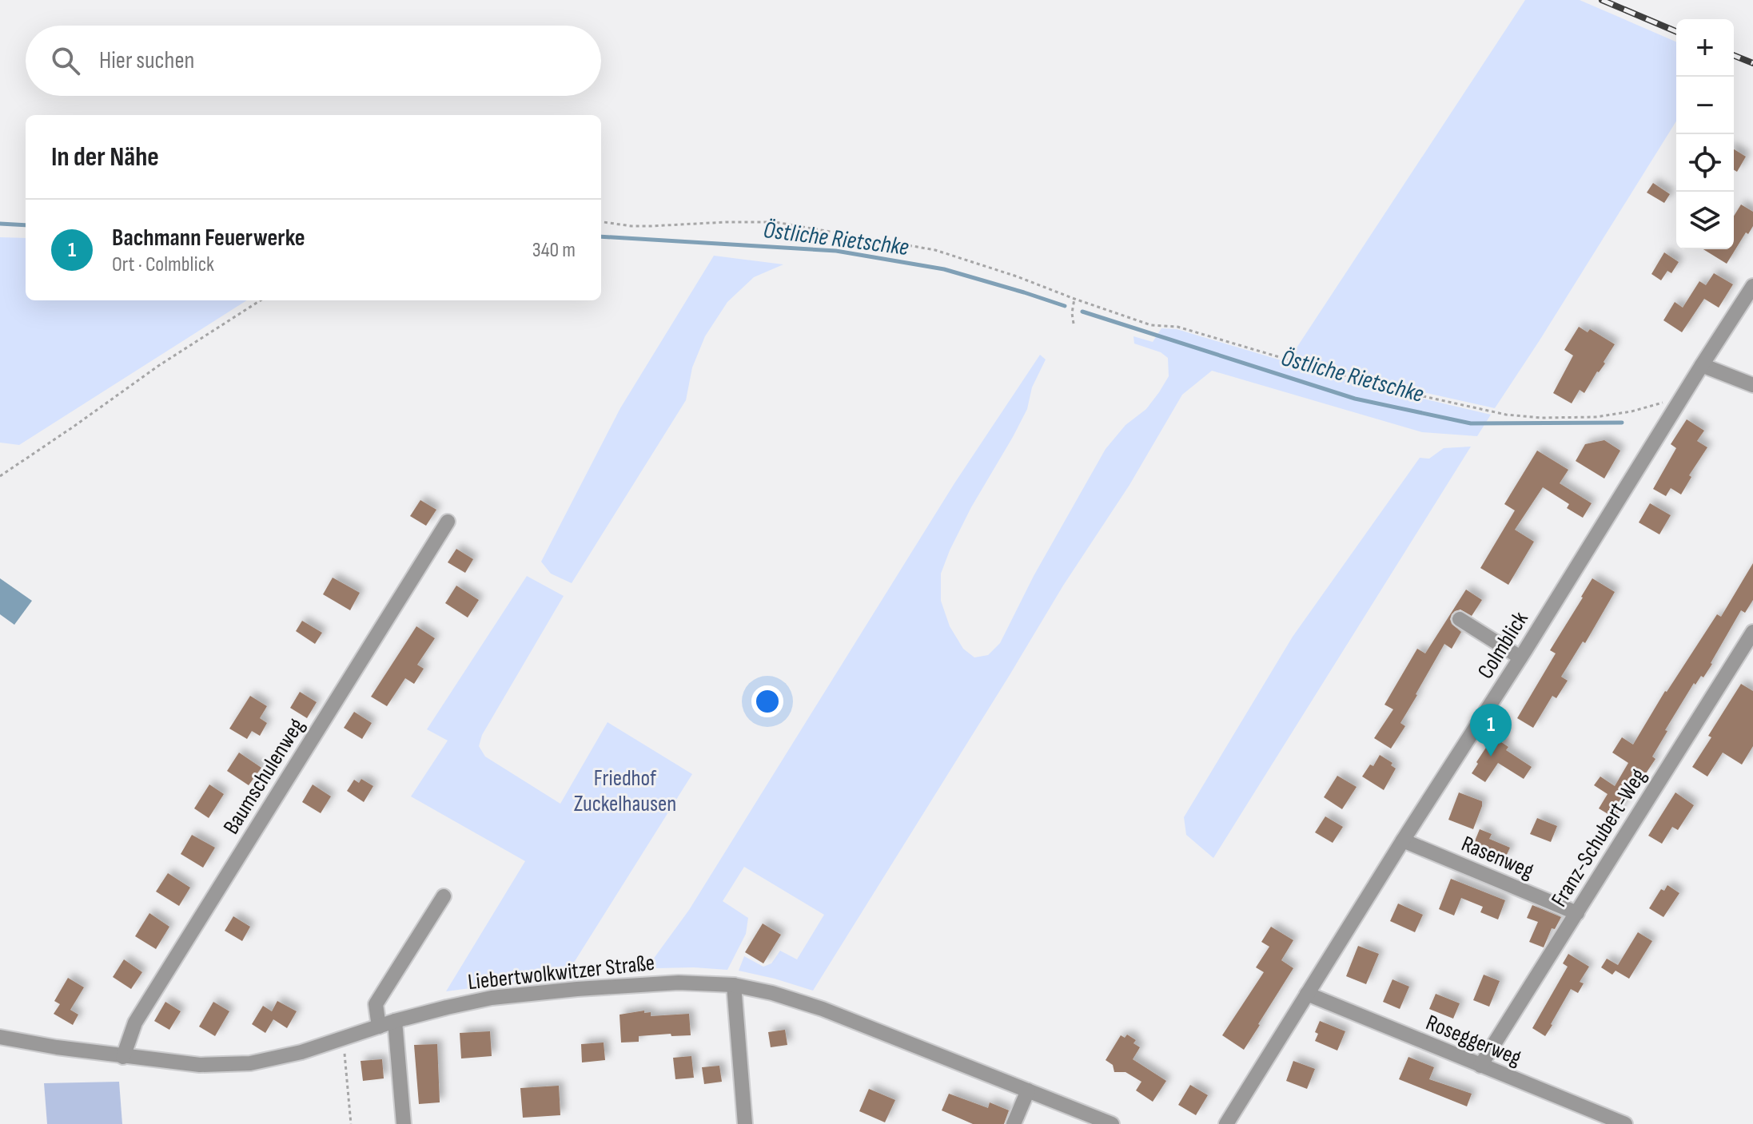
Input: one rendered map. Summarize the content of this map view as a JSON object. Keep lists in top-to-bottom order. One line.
{"streets":{"street":["Colmblick","Baumschulenweg","Franz-Schubert-Weg","Rasenweg","Liebertwolkwitzer Straße","Roseggerweg"]},"crossings":[["Colmblick","Rasenweg"],["Colmblick","Roseggerweg"],["Baumschulenweg","Liebertwolkwitzer Straße"],["Franz-Schubert-Weg","Rasenweg"],["Franz-Schubert-Weg","Roseggerweg"]],"water":["Östliche Rietschke"],"parks":["Friedhof Zuckelhausen"],"page":{"map_buttons":["+","−"],"search":"Hier suchen","heading":"In der Nähe","list":[{"mark":"1","name":"Bachmann Feuerwerke","note":"Ort · Colmblick","value":"340 m"}],"pins":"1"}}
